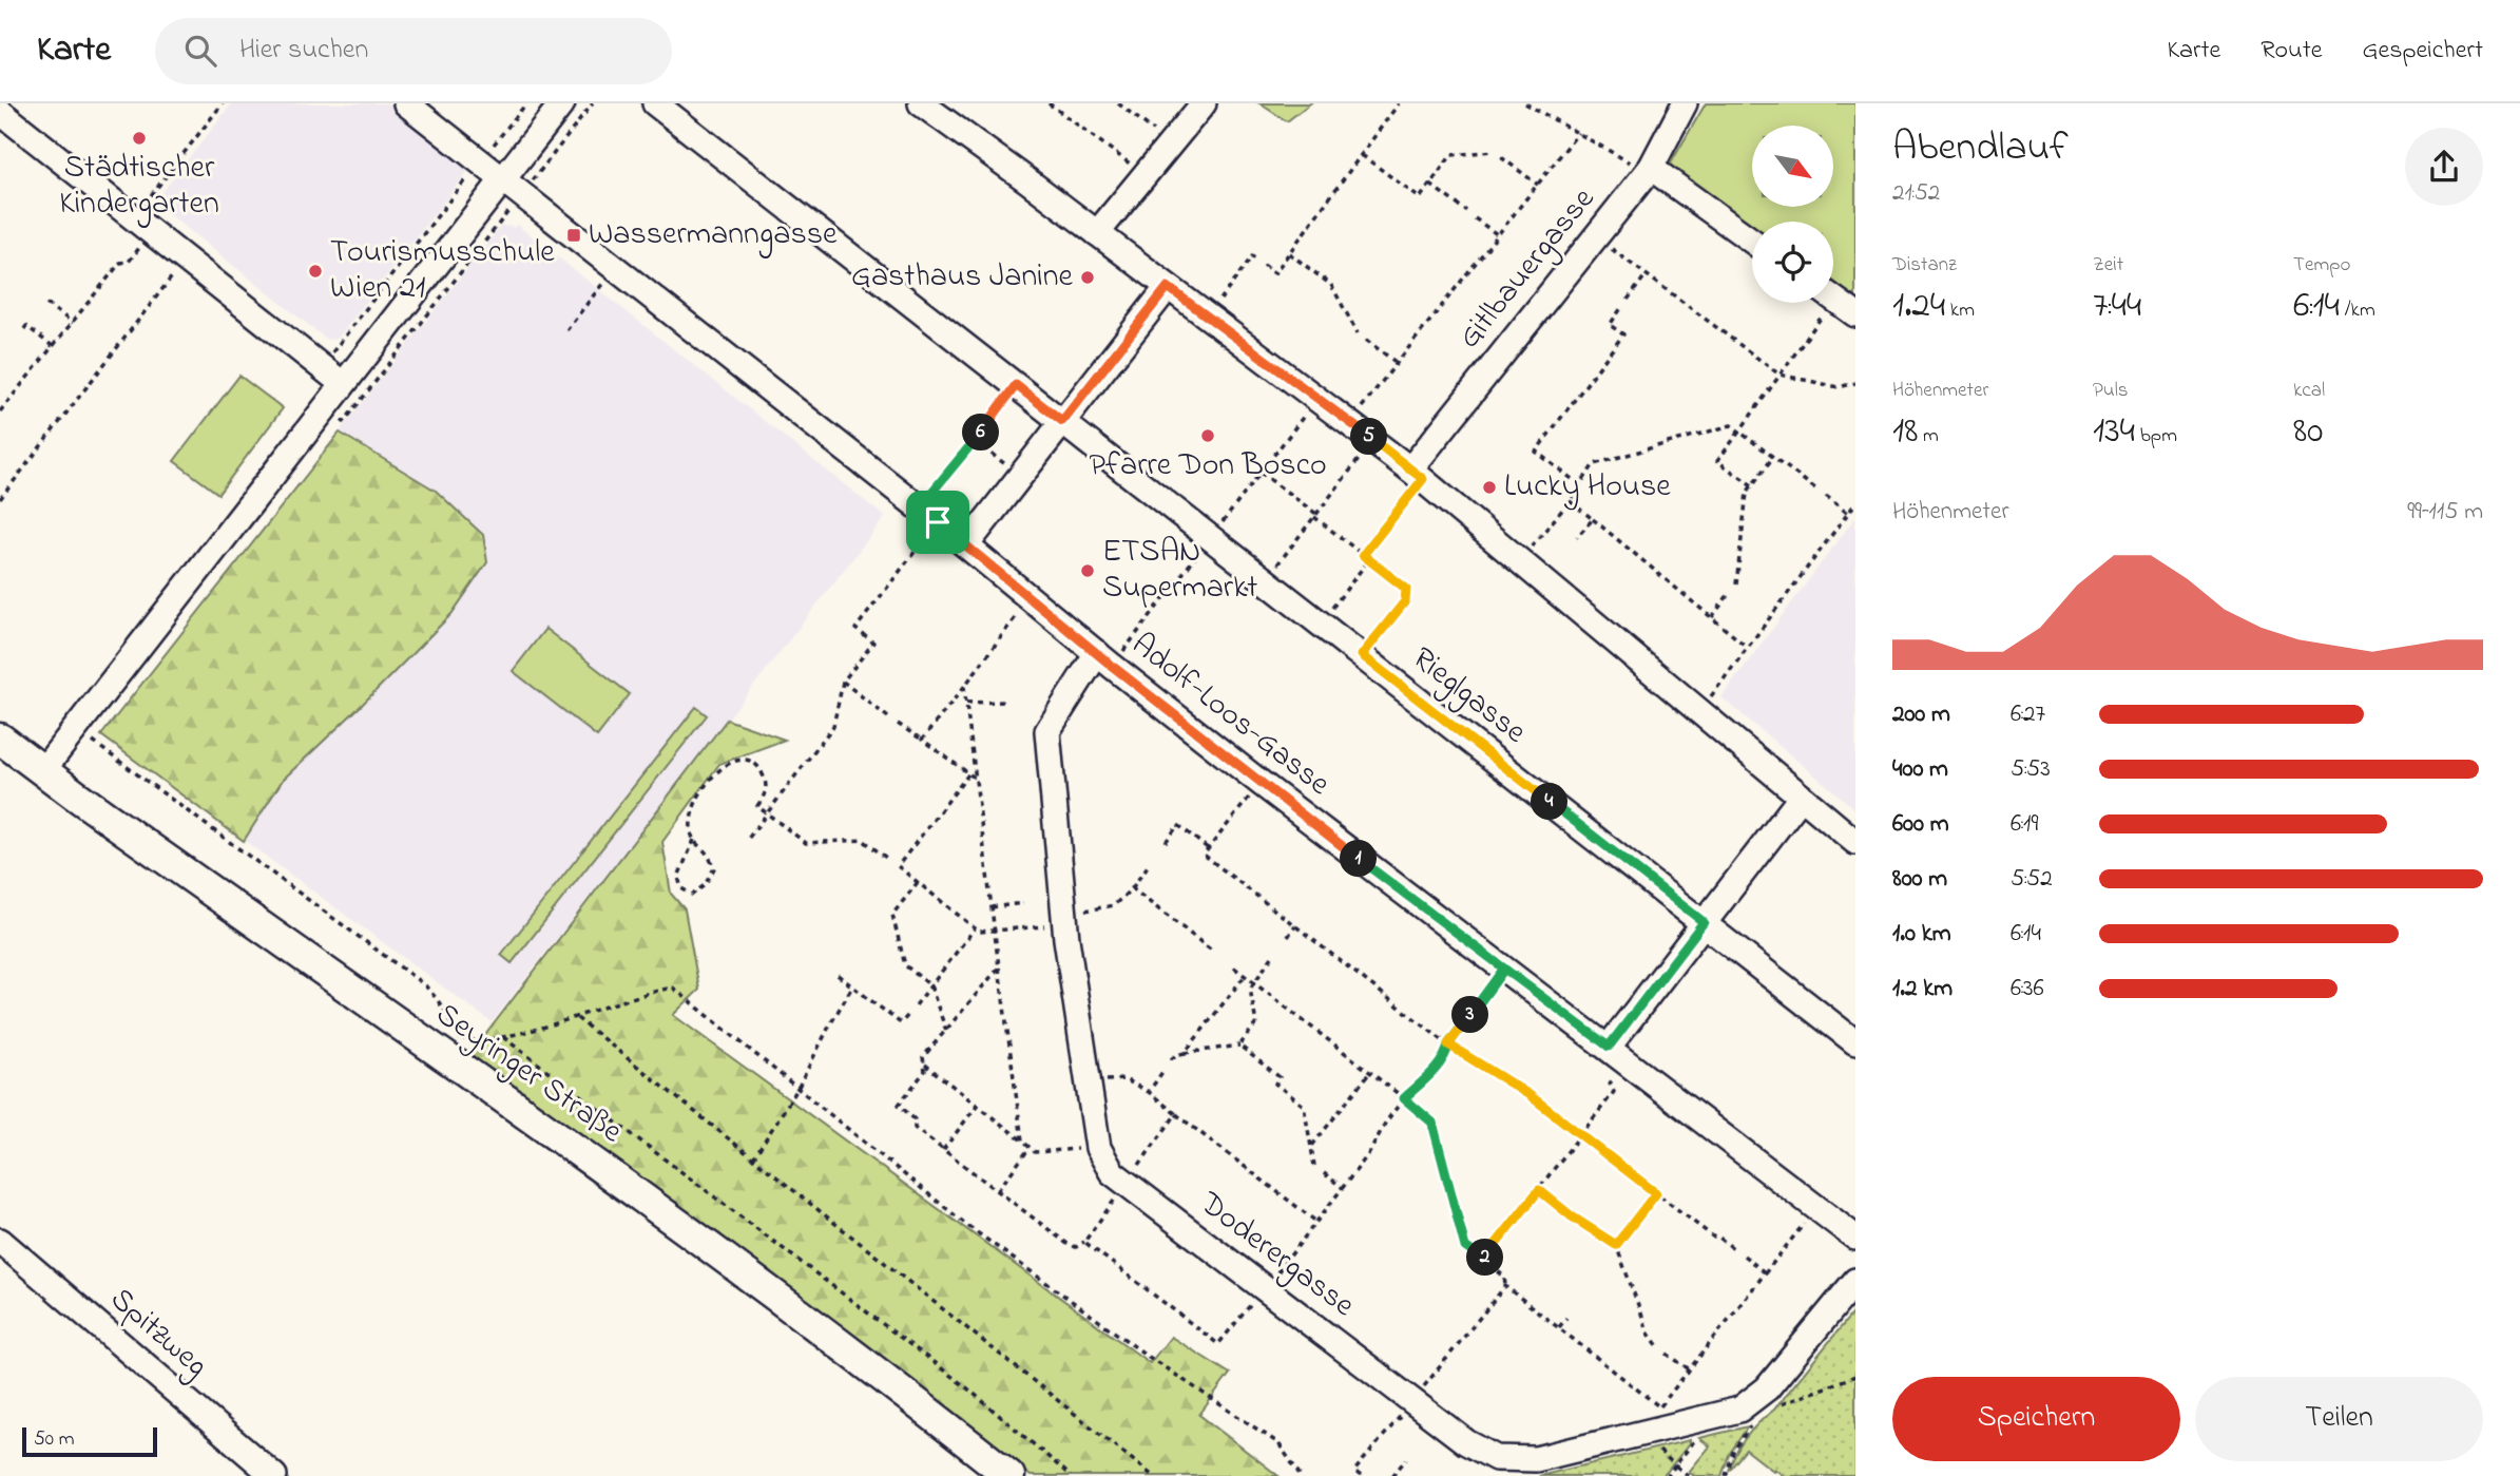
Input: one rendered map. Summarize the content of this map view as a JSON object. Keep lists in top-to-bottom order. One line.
{"streets":{"main road":["Seyringer Straße"],"street":["Gitlbauergasse","Rieglgasse","Adolf-Loos-Gasse","Doderergasse","Spitzweg"]},"crossings":[["Adolf-Loos-Gasse","Doderergasse"]],"places":{"other":["Städtischer Kindergarten","Tourismusschule Wien 21","Gasthaus Janine","Pfarre Don Bosco","Lucky House","ETSAN Supermarkt"],"transit":["Wassermanngasse"]},"scale_bar":"50 m","north":"bottom right","page":{"header":"Karte","search":"Hier suchen","nav":["Karte","Route","Gespeichert"],"heading":["Abendlauf","21:52"],"stats":[["Distanz","1.24 km"],["Zeit","7:44"],["Tempo","6:14 /km"],["Höhenmeter","18 m"],["Puls","134 bpm"],["kcal","80"]],"pins":["6","5","4","1","3","2"],"chart":["Höhenmeter","99–115 m"],"list":[{"name":"200 m","note":"6:27"},{"name":"400 m","note":"5:53"},{"name":"600 m","note":"6:19"},{"name":"800 m","note":"5:52"},{"name":"1.0 km","note":"6:14"},{"name":"1.2 km","note":"6:36"}],"buttons":["Speichern","Teilen"],"scale":"50 m"}}
